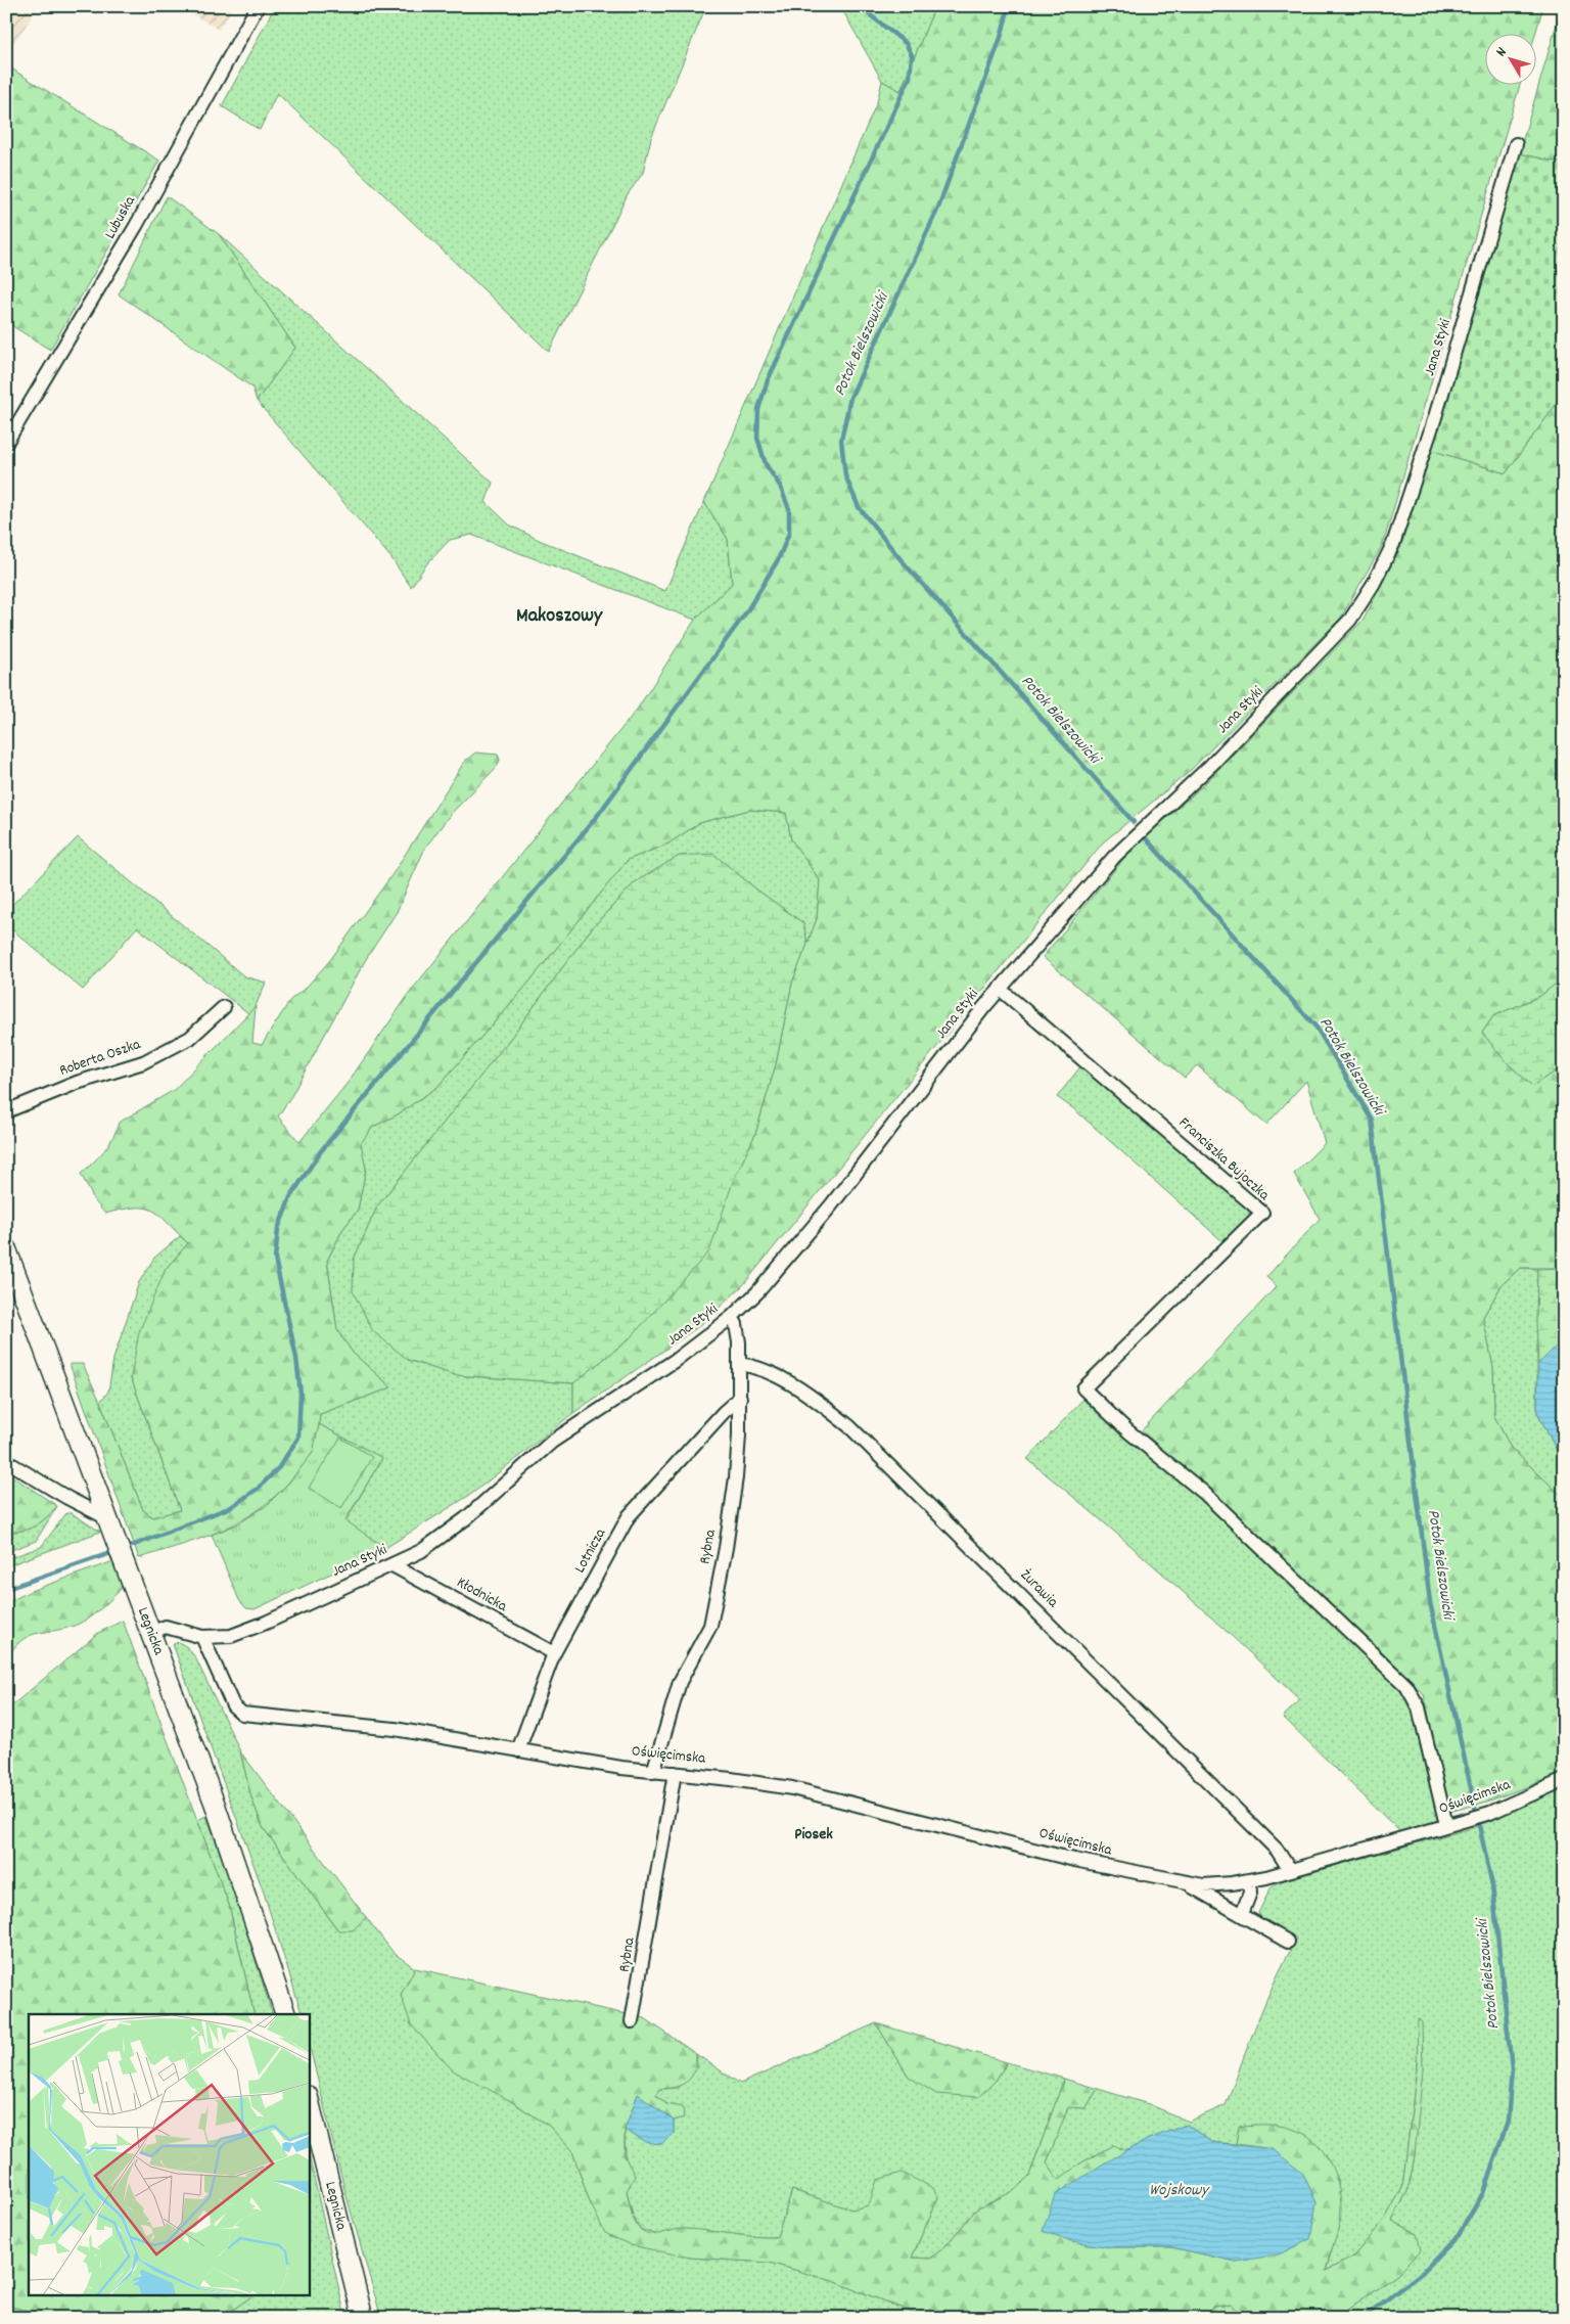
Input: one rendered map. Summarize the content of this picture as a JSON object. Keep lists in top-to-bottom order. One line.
{"streets":{"main road":["Legnicka"],"street":["Lubuska","Jana Styki","Roberta Oszka","Franciszka Bujoczka","Rybna","Lotnicza","Żurawia","Kłodnicka","Oświęcimska"]},"crossings":[["Jana Styki","Franciszka Bujoczka"],["Jana Styki","Rybna"],["Jana Styki","Kłodnicka"],["Jana Styki","Legnicka"],["Jana Styki","Oświęcimska"],["Franciszka Bujoczka","Oświęcimska"],["Rybna","Lotnicza"],["Rybna","Żurawia"],["Rybna","Oświęcimska"],["Lotnicza","Kłodnicka"],["Lotnicza","Oświęcimska"],["Żurawia","Oświęcimska"]],"districts":["Makoszowy","Piosek"],"water":["Potok Bielszowicki","Wojskowy"],"north":"top left"}
